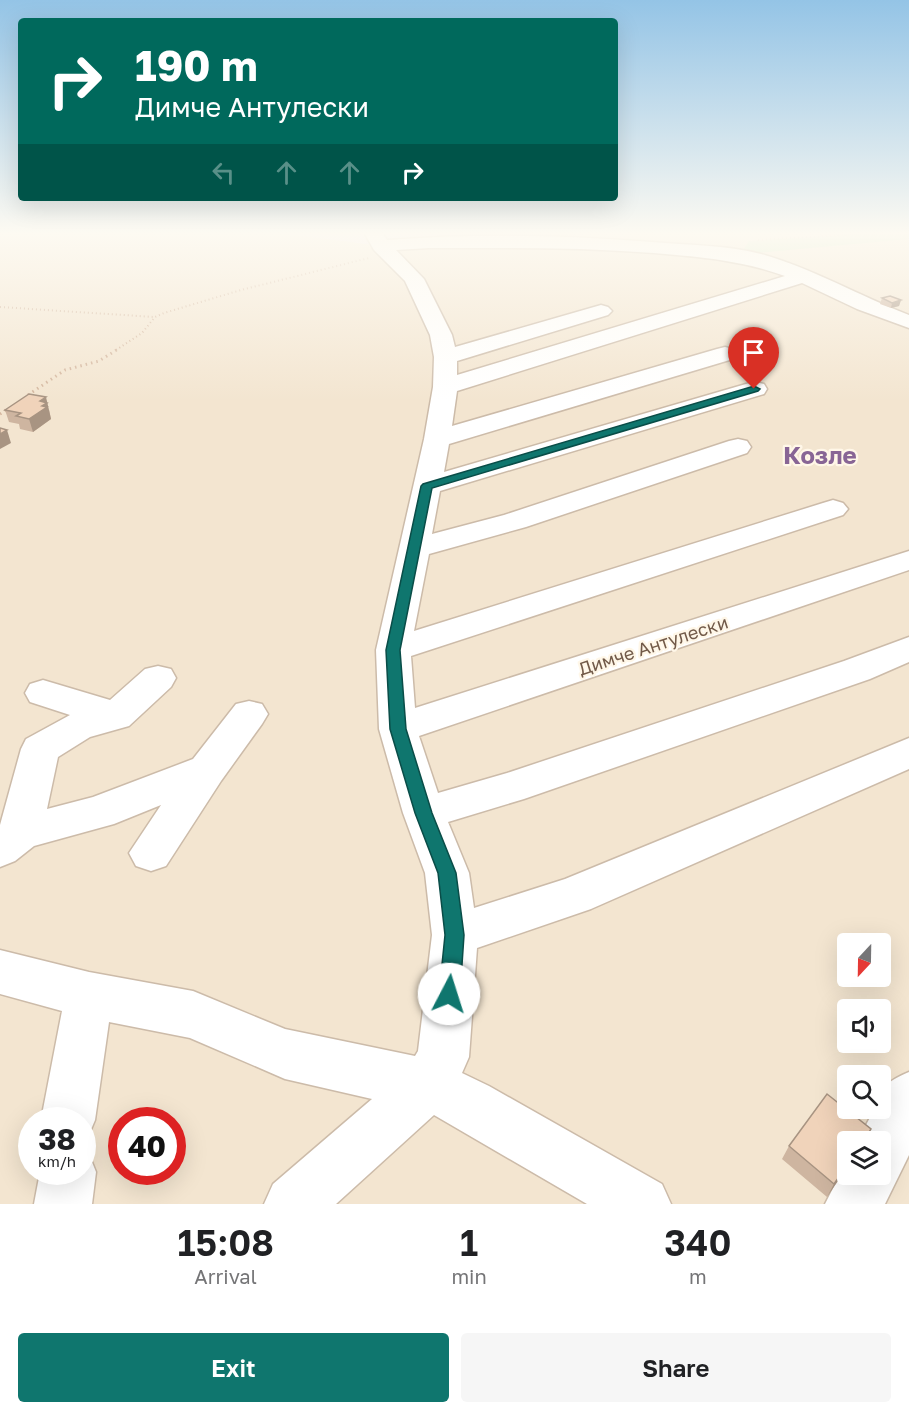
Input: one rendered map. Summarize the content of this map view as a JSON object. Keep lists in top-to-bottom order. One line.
{"streets":{"street":["Димче Антулески"]},"districts":["Козле"],"north":"bottom","page":{"turn":["190 m","Димче Антулески"],"speed":"38 km/h","limit":"40","eta":["15:08","Arrival","1","min","340","m"],"buttons":["Exit","Share"]}}
